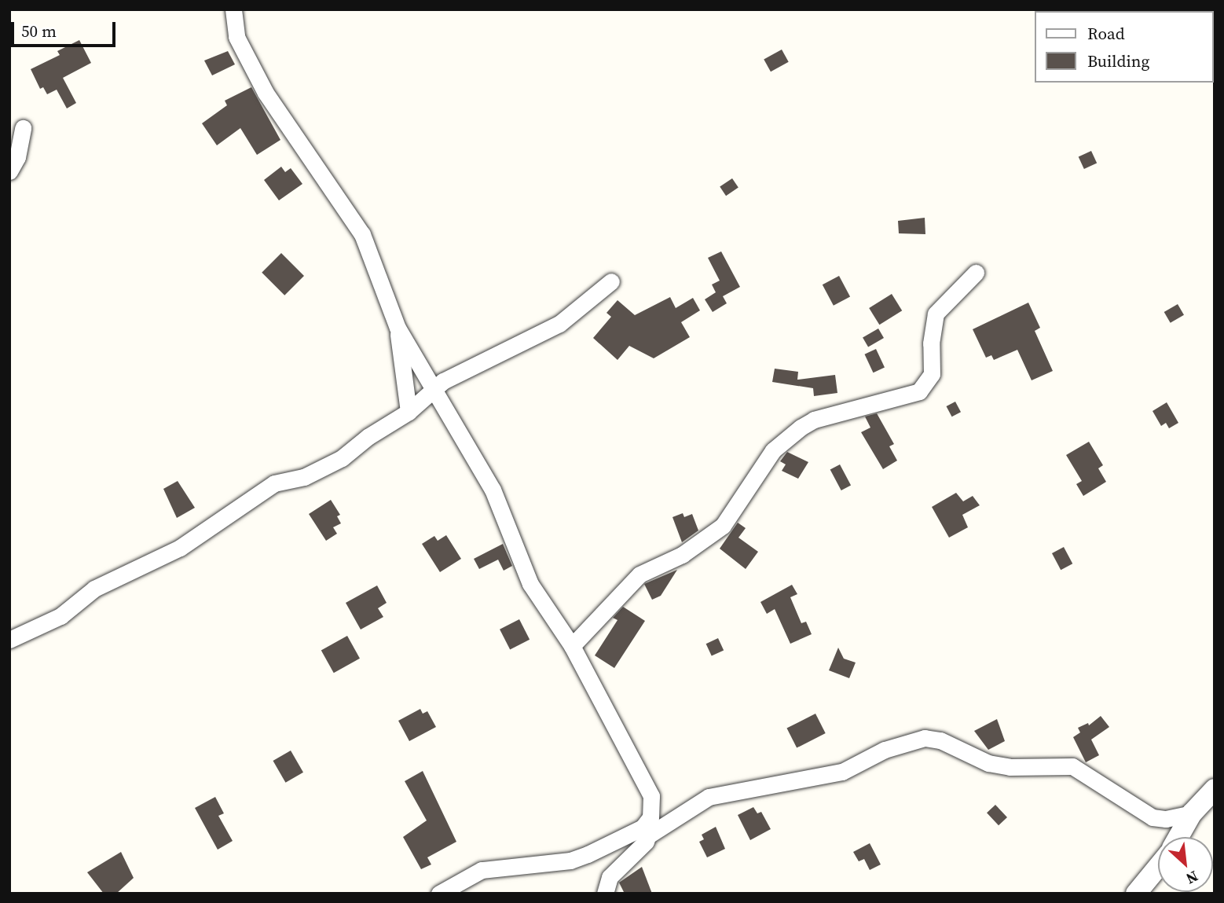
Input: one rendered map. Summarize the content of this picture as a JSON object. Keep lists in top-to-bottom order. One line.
{"legend":["Road","Building"],"scale_bar":"50 m","north":"bottom right"}
